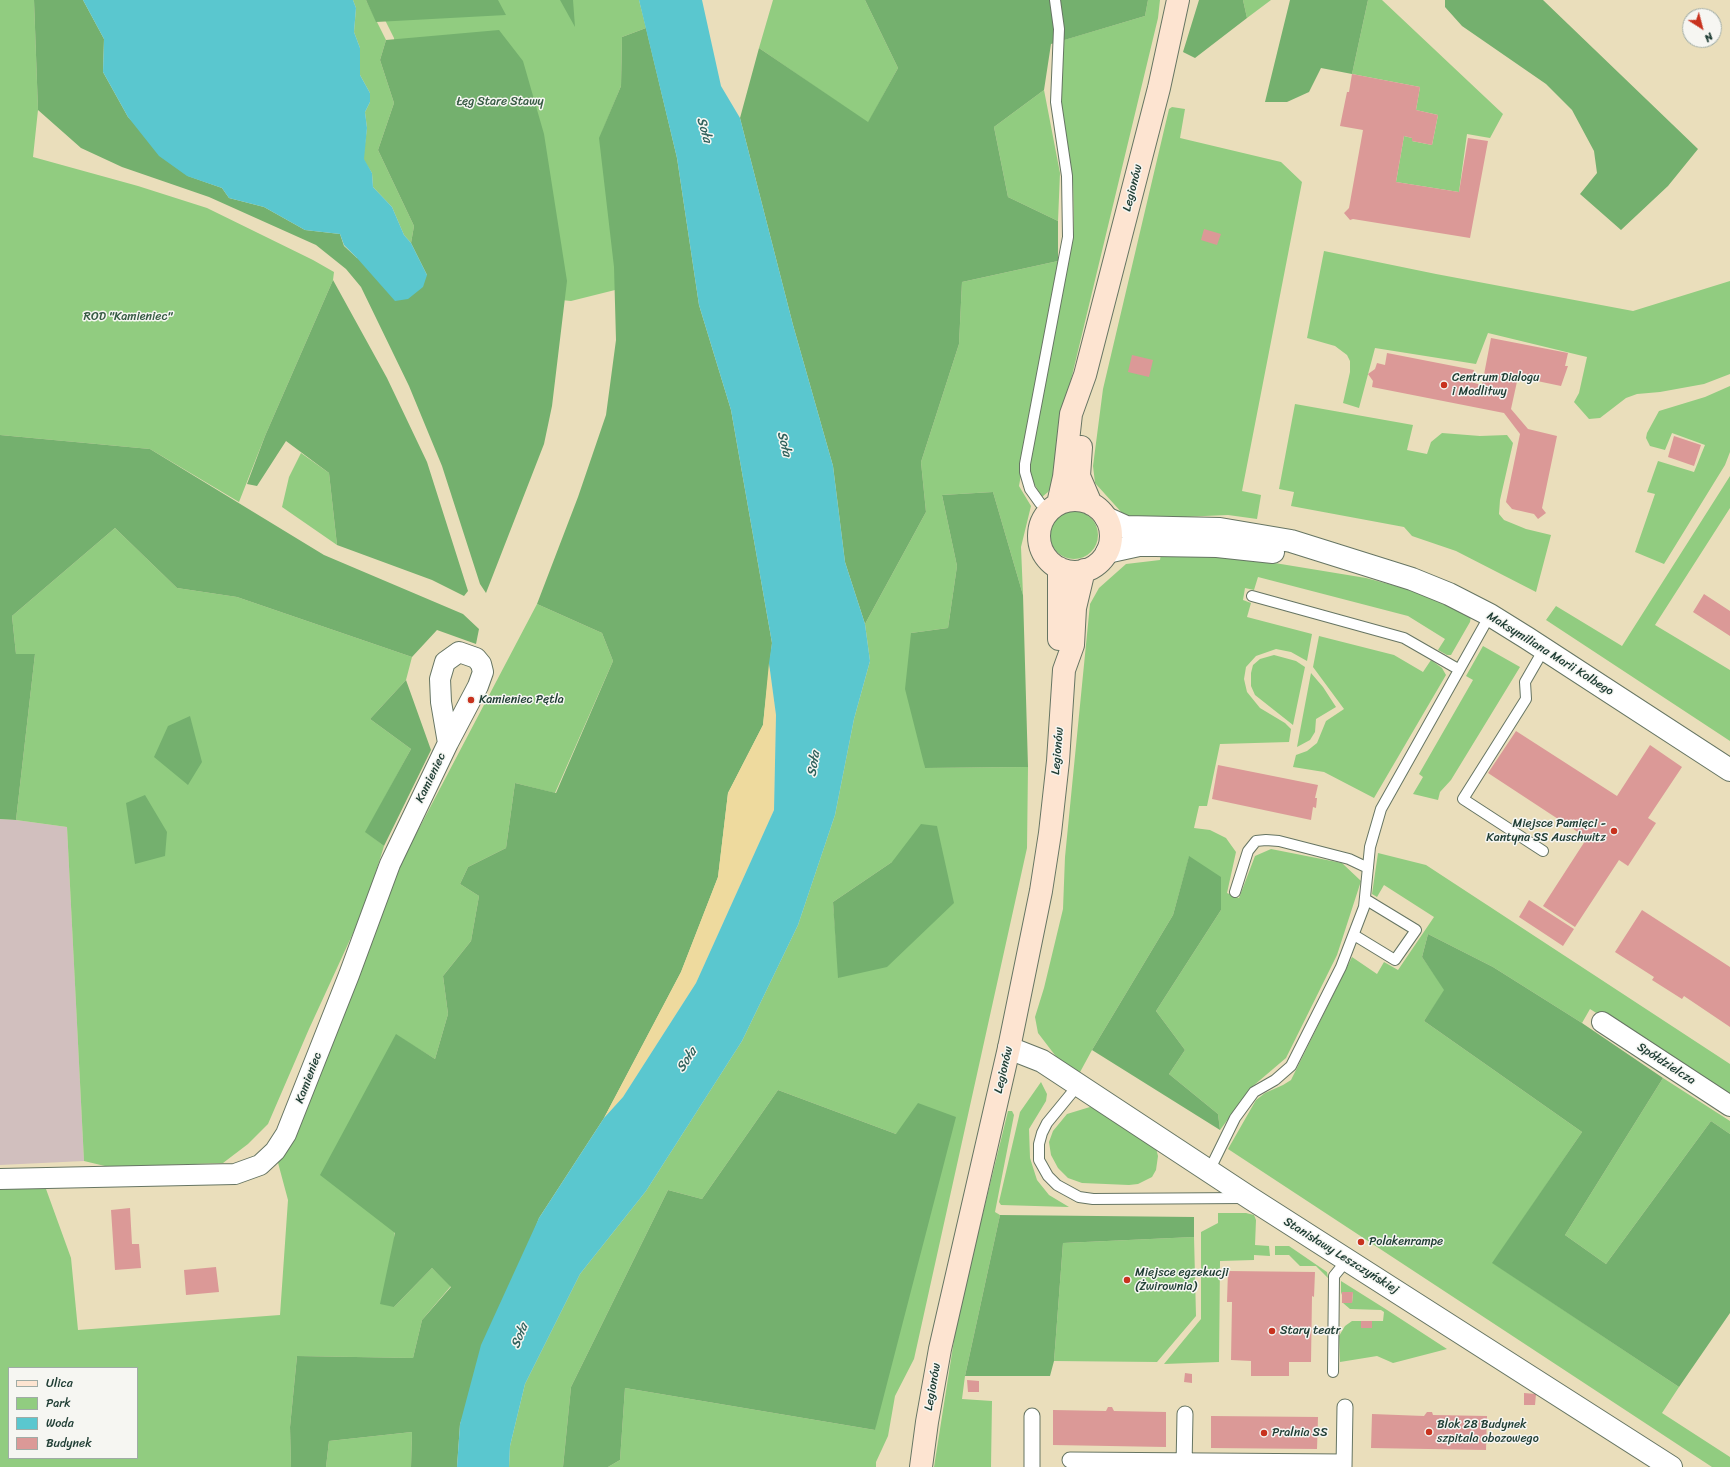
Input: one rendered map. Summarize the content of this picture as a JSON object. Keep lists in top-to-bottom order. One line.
{"streets":{"main road":["Legionów"],"street":["Maksymiliana Marii Kolbego","Kamieniec","Spółdzielcza","Stanisławy Leszczyńskiej"]},"crossings":[["Legionów","Maksymiliana Marii Kolbego"],["Legionów","Stanisławy Leszczyńskiej"]],"water":["Soła"],"parks":["Łęg Stare Stawy","ROD \"Kamieniec\""],"places":["Centrum Dialogu i Modlitwy","Kamieniec Pętla","Miejsce Pamięci - Kantyna SS Auschwitz","Polakenrampe","Miejsce egzekucji (Żwirownia)","Stary teatr","Blok 28 Budynek szpitala obozowego","Pralnia SS"],"legend":["Ulica","Park","Woda","Budynek"],"north":"bottom right"}
